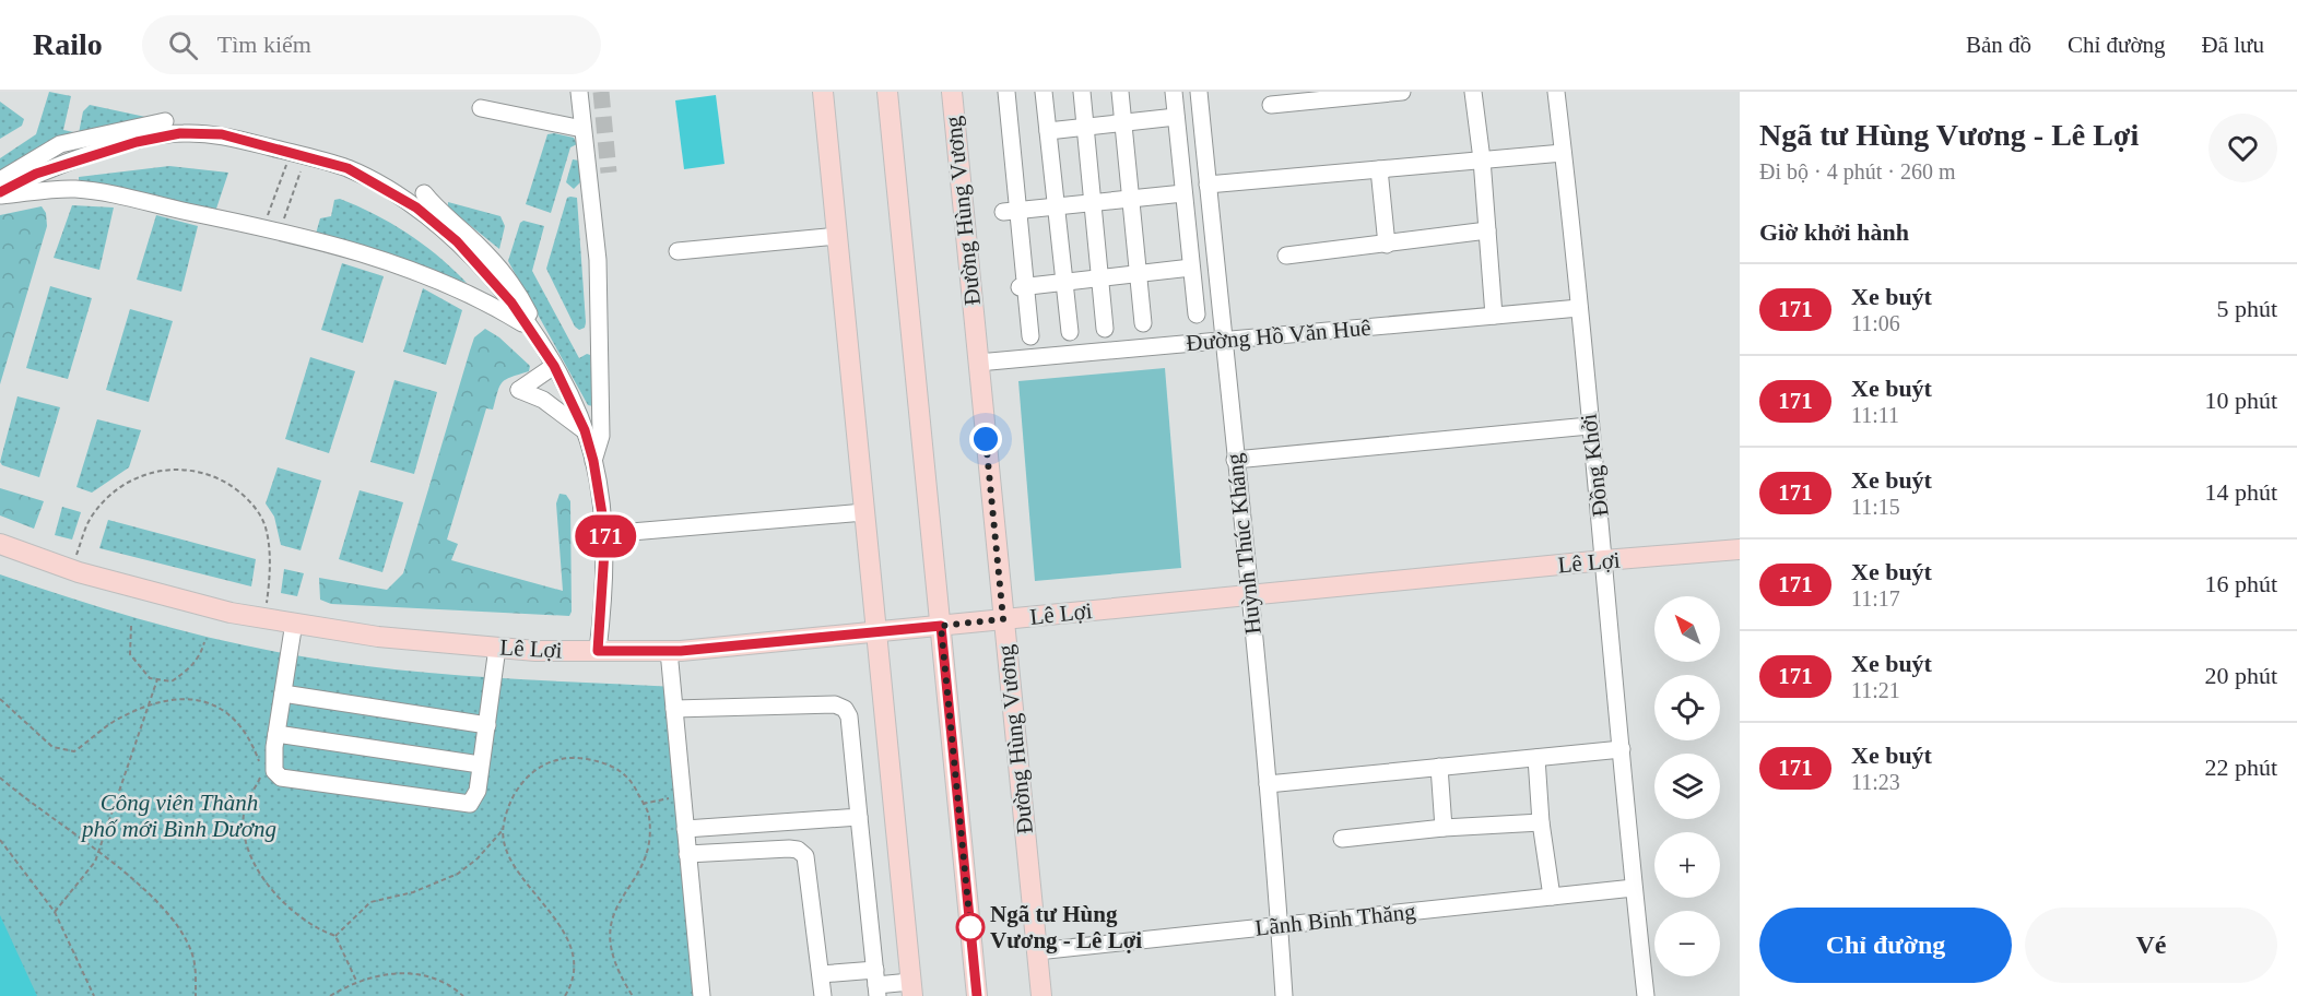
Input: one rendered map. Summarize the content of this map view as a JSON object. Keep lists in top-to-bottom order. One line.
{"streets":{"main road":["Đường Hùng Vương","Lê Lợi"],"street":["Đường Hồ Văn Huê","Đồng Khởi","Huỳnh Thúc Kháng","Lãnh Binh Thăng"]},"crossings":[["Đường Hùng Vương","Đường Hồ Văn Huê"],["Đường Hùng Vương","Lê Lợi"],["Đường Hùng Vương","Lãnh Binh Thăng"],["Đường Hồ Văn Huê","Đồng Khởi"],["Đường Hồ Văn Huê","Huỳnh Thúc Kháng"],["Đồng Khởi","Lê Lợi"],["Đồng Khởi","Lãnh Binh Thăng"],["Huỳnh Thúc Kháng","Lê Lợi"],["Huỳnh Thúc Kháng","Lãnh Binh Thăng"]],"parks":["Công viên Thành phố mới Bình Dương"],"places":["Ngã tư Hùng Vương - Lê Lợi"],"lines":["bus line 171"],"north":"top left","page":{"header":"Railo","search":"Tìm kiếm","nav":["Bản đồ","Chỉ đường","Đã lưu"],"on_map":"171","heading":[["Ngã tư Hùng Vương - Lê Lợi","Đi bộ · 4 phút · 260 m"],"Giờ khởi hành"],"list":[{"mark":"171","name":"Xe buýt","note":"11:06","value":"5 phút"},{"mark":"171","name":"Xe buýt","note":"11:11","value":"10 phút"},{"mark":"171","name":"Xe buýt","note":"11:15","value":"14 phút"},{"mark":"171","name":"Xe buýt","note":"11:17","value":"16 phút"},{"mark":"171","name":"Xe buýt","note":"11:21","value":"20 phút"},{"mark":"171","name":"Xe buýt","note":"11:23","value":"22 phút"}],"map_buttons":["+","−"],"buttons":["Chỉ đường","Vé"]}}
